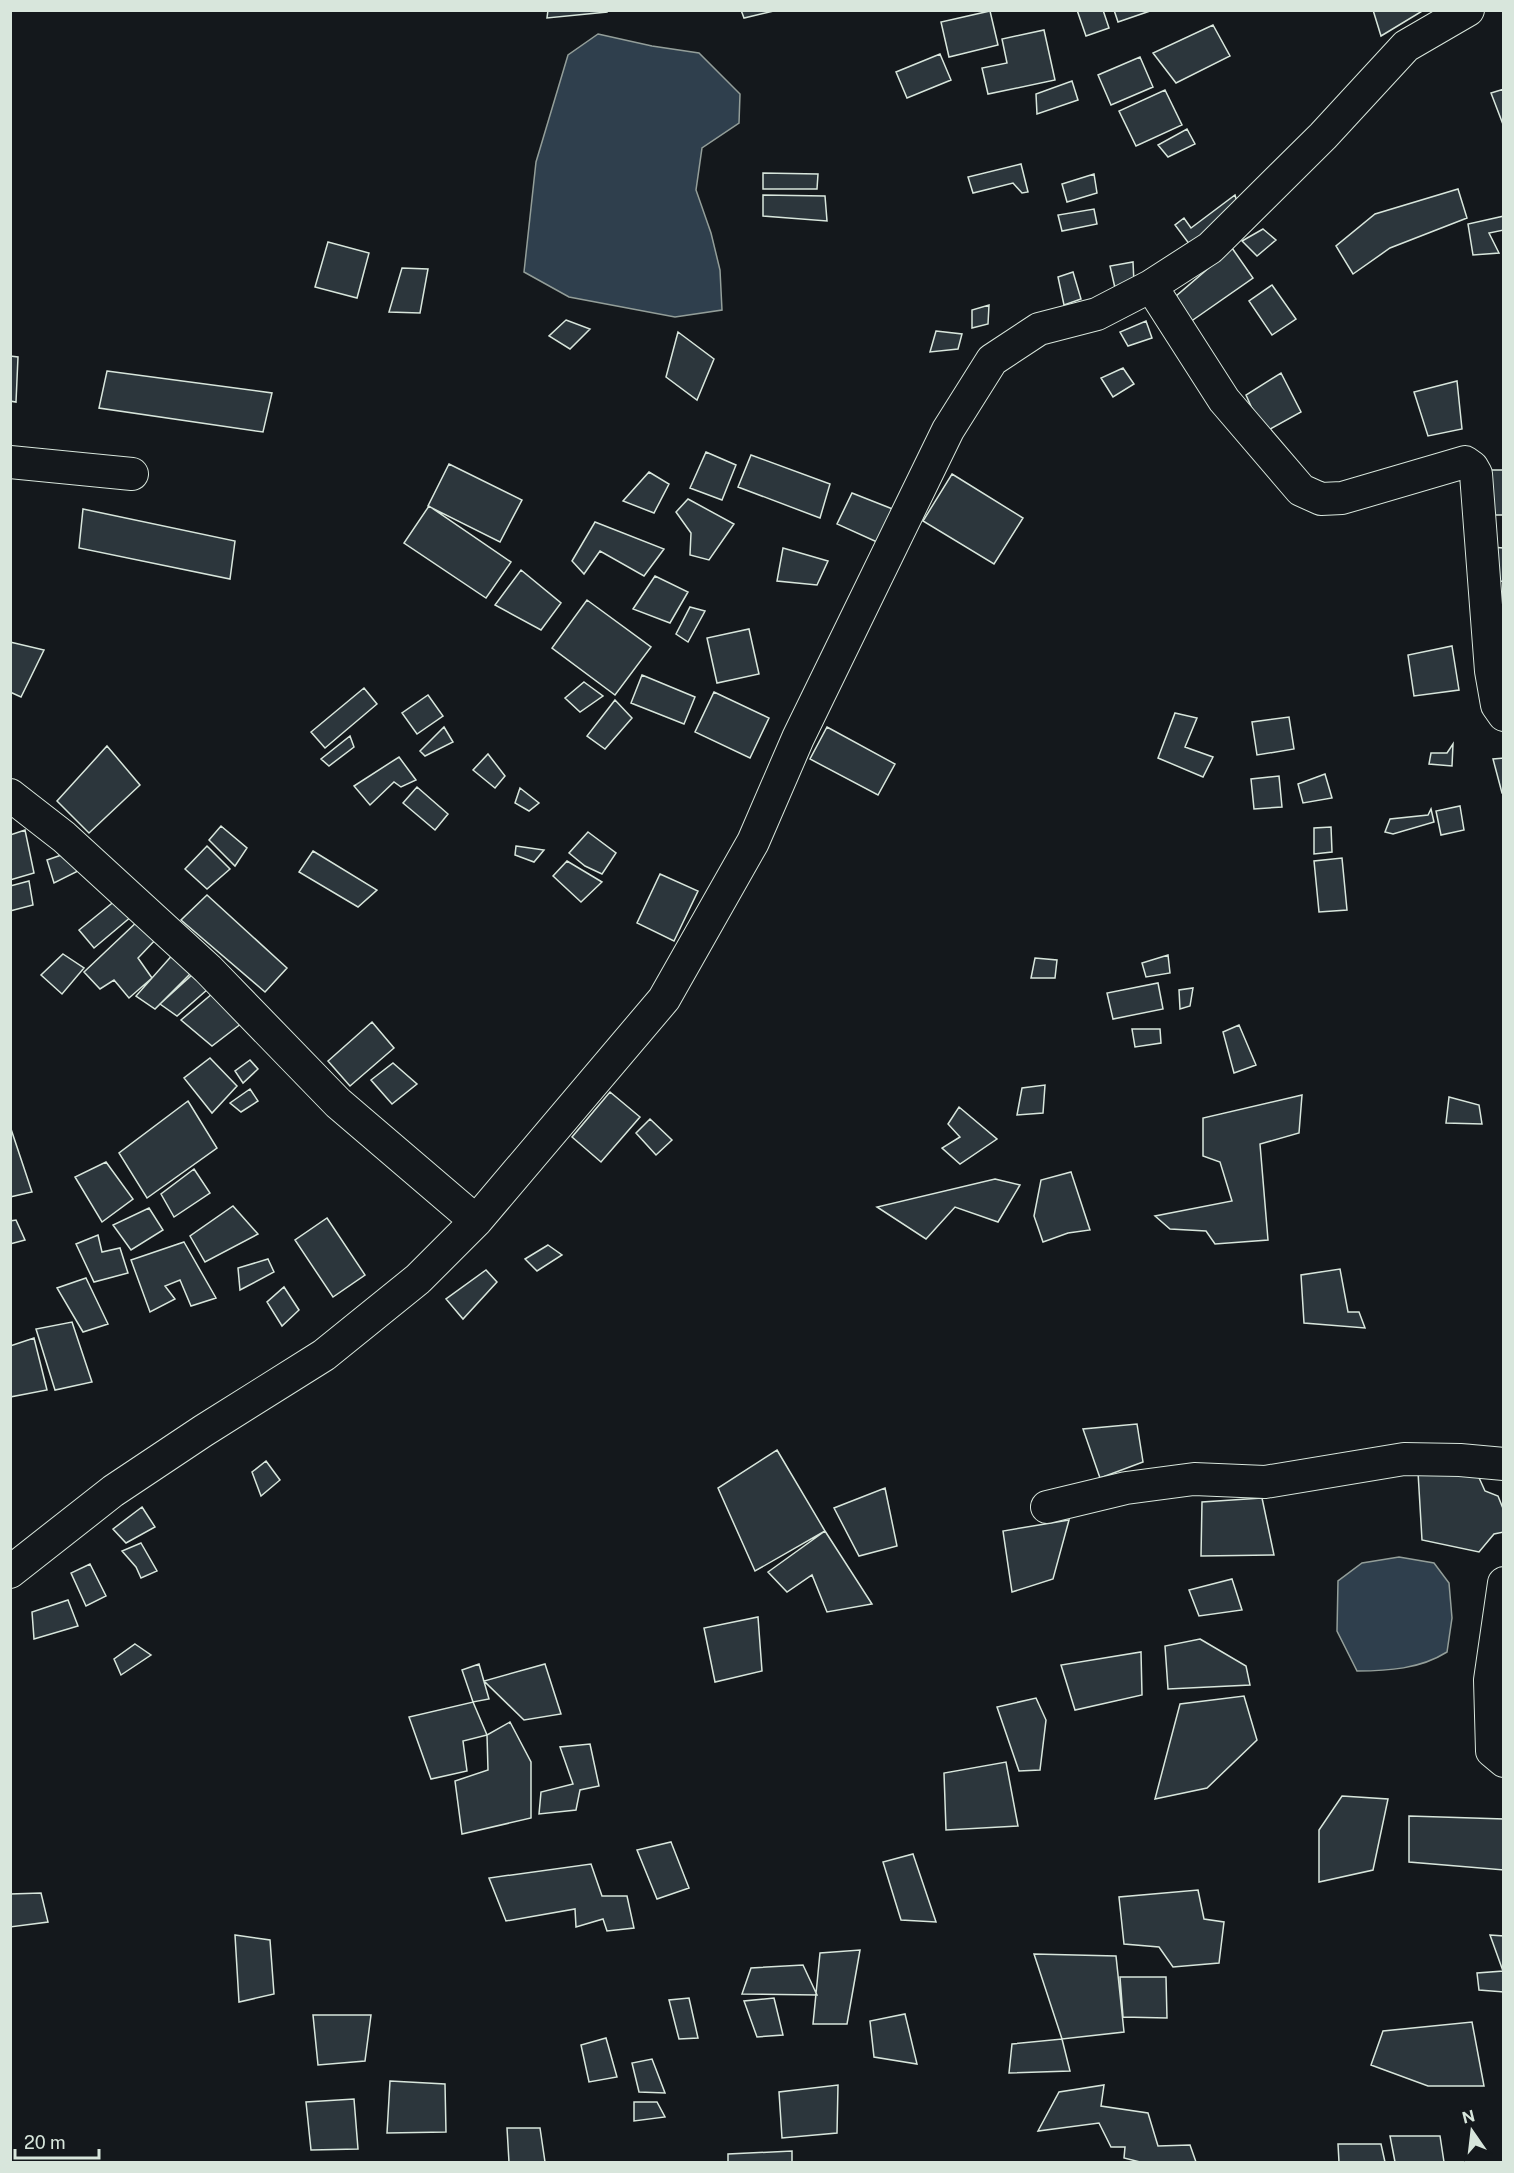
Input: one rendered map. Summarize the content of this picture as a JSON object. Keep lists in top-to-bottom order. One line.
{"scale_bar":"20 m","north":"top"}
